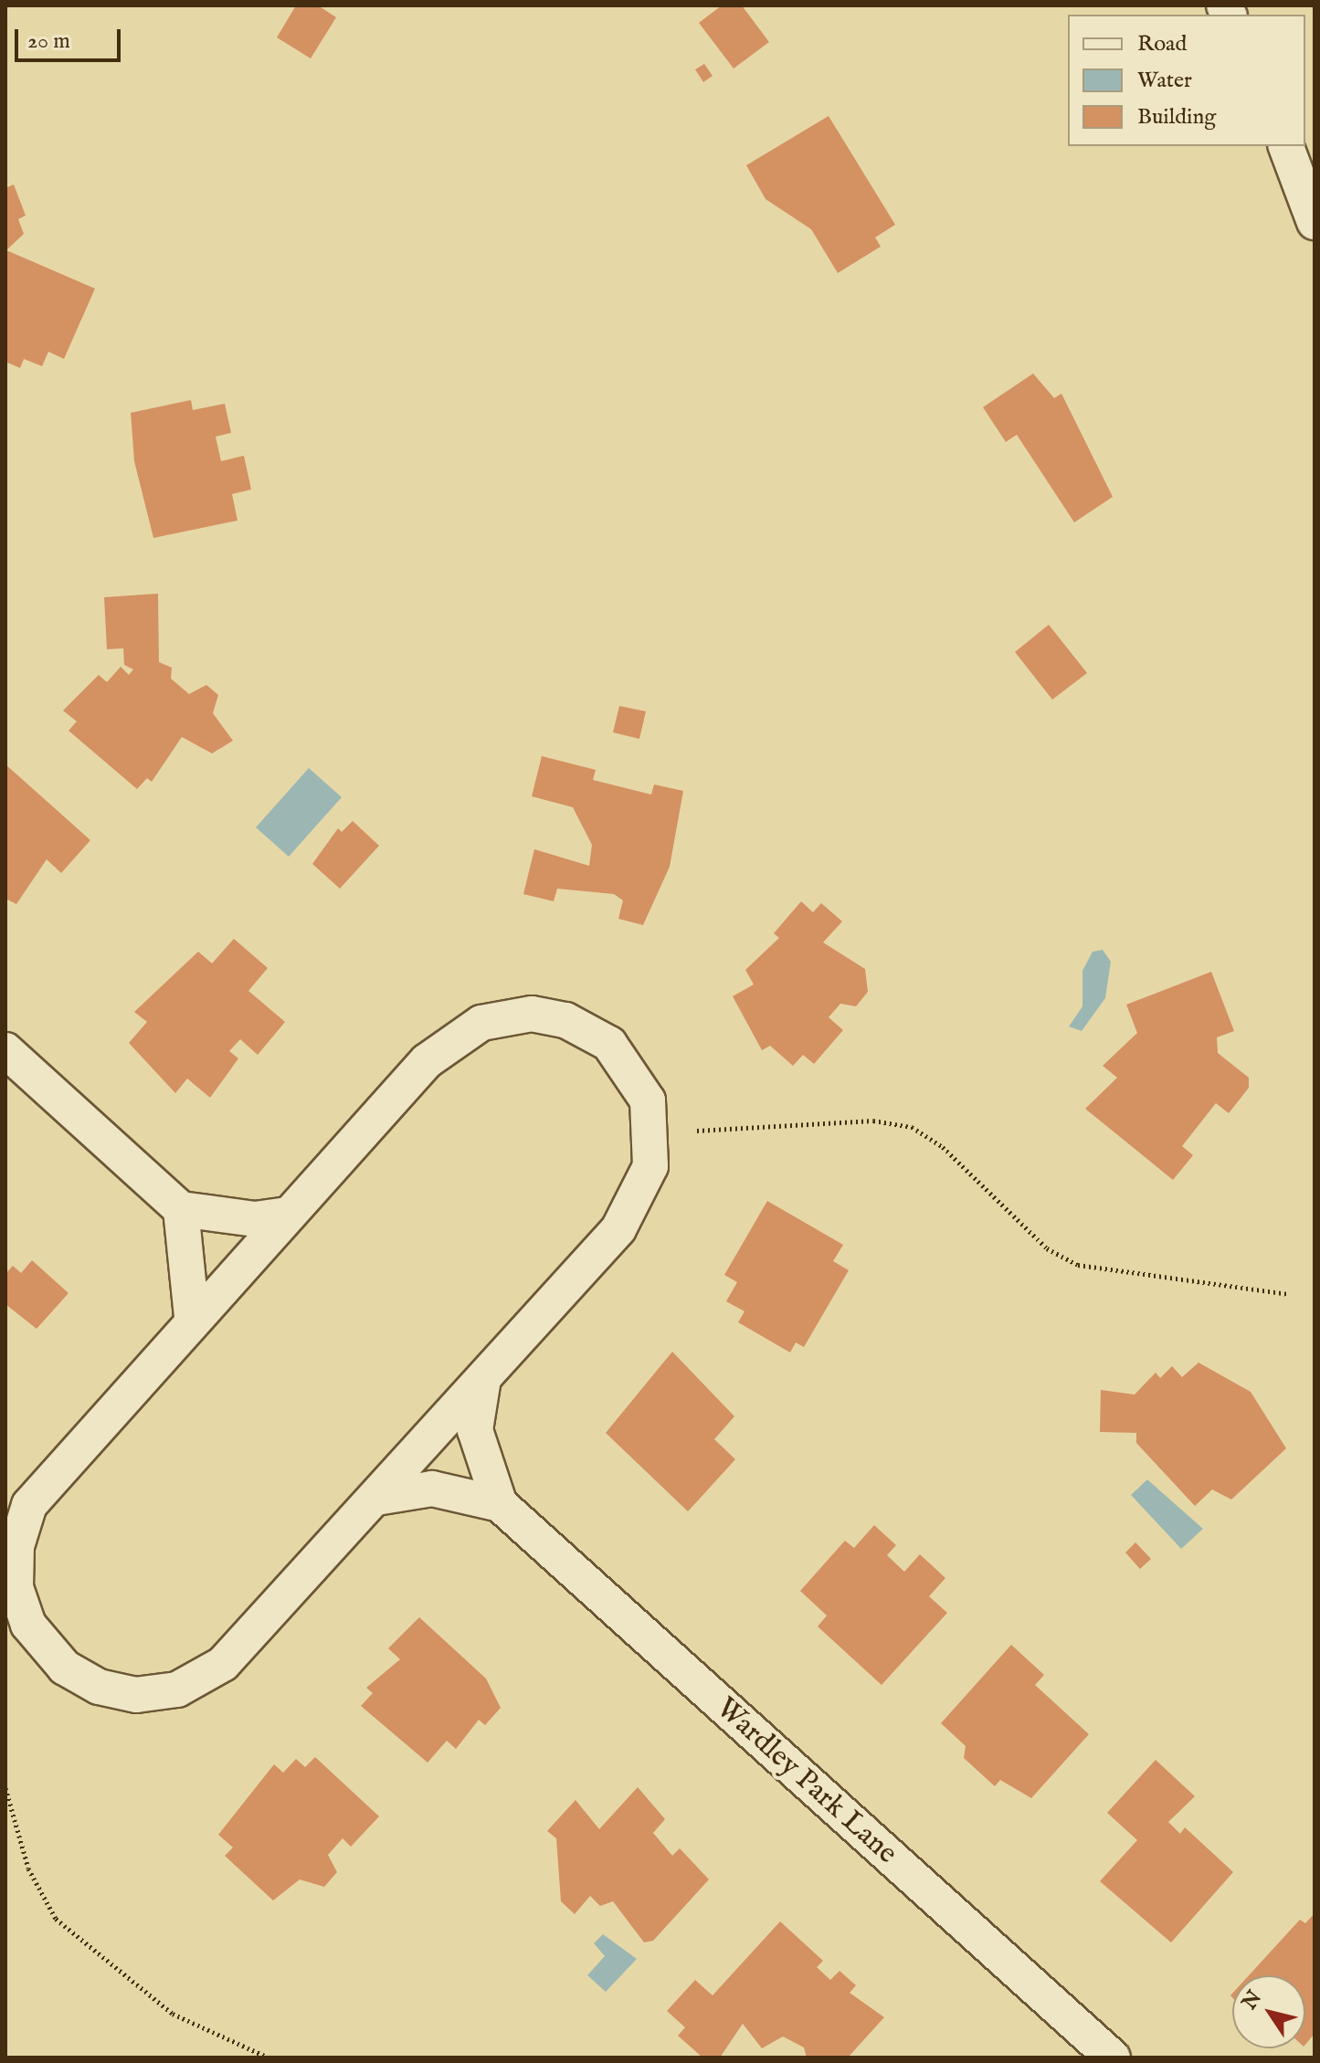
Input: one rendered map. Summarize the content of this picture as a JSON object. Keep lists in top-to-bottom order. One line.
{"streets":{"street":["Wardley Park Lane"]},"legend":["Road","Water","Building"],"scale_bar":"20 m","north":"top left"}
